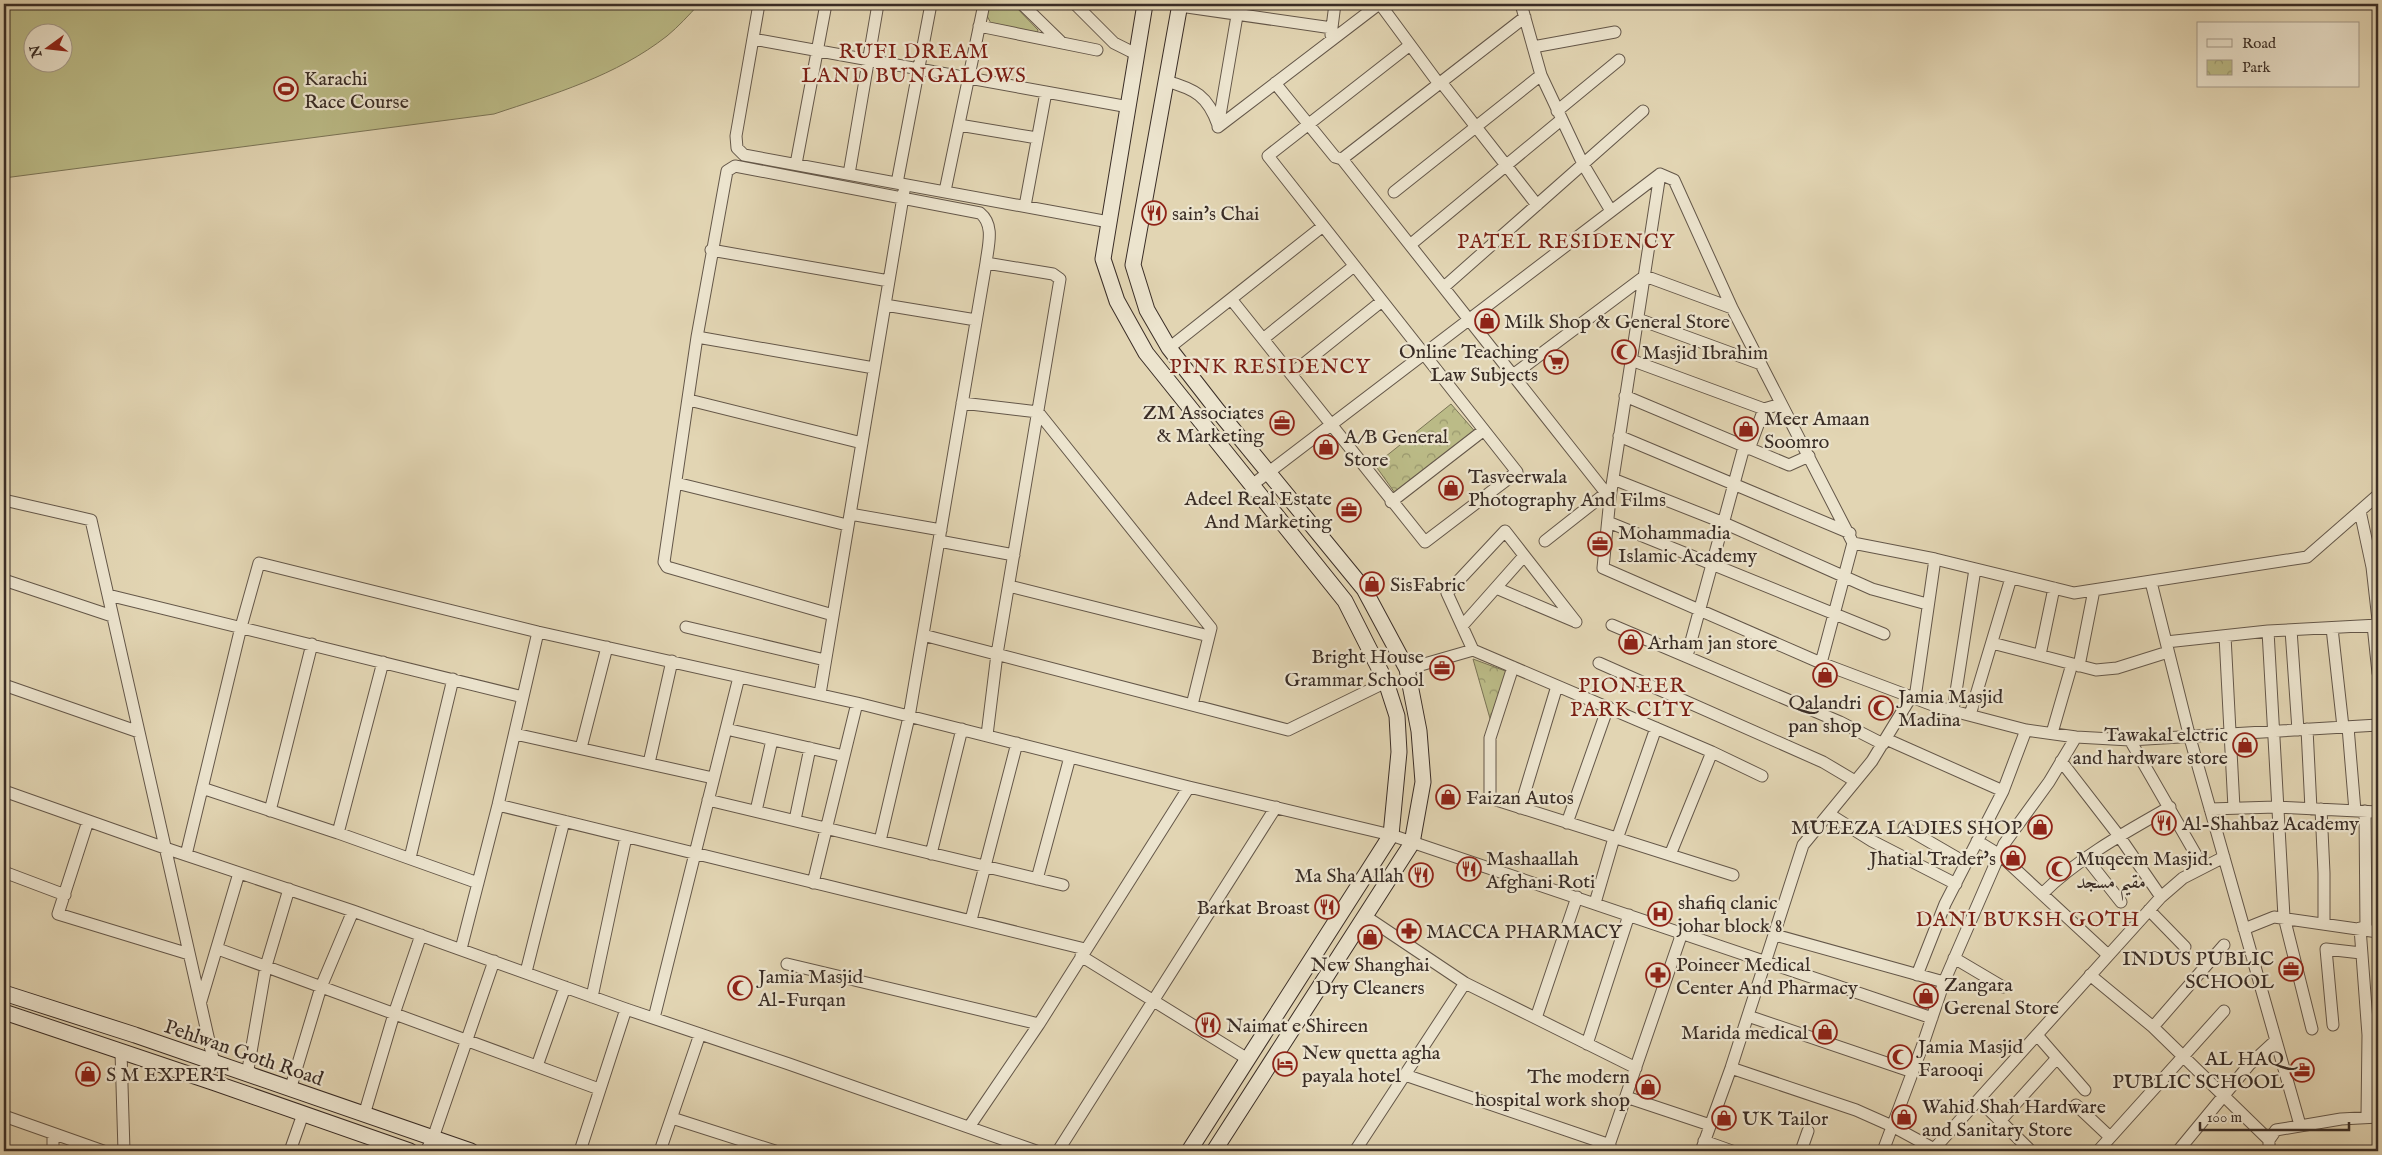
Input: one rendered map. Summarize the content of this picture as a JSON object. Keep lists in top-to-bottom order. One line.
{"streets":{"main road":["Pehlwan Goth Road"]},"districts":["RUFI DREAM LAND BUNGALOWS","PATEL RESIDENCY","PINK RESIDENCY","PIONEER PARK CITY","DANI BUKSH GOTH"],"places":{"sports":["Karachi Race Course"],"restaurant":["sain's Chai","Al-Shahbaz Academy","Mashaallah Afghani Roti","Ma Sha Allah","Barkat Broast","Naimat e Shireen"],"shop":["Milk Shop & General Store","Meer Amaan Soomro","A/B General Store","Tasveerwala Photography And Films","SisFabric","Arham jan store","Qalandri pan shop","Tawakal elctric and hardware store","Faizan Autos","MUEEZA LADIES SHOP","Jhatial Trader's","New Shanghai Dry Cleaners","Zangara Gerenal Store","Marida medical","S M EXPERT","The modern hospital work shop","Wahid Shah Hardware and Sanitary Store","UK Tailor"],"mosque":["Masjid Ibrahim","Jamia Masjid Madina","Muqeem Masjid. مقیم مسجد","Jamia Masjid Al-Furqan","Jamia Masjid Farooqi"],"supermarket":["Online Teaching Law Subjects"],"office":["ZM Associates & Marketing","Adeel Real Estate And Marketing","Mohammadia Islamic Academy","Bright House Grammar School","INDUS PUBLIC SCHOOL","AL HAQ PUBLIC SCHOOL"],"hospital":["shafiq clanic johar block 8"],"pharmacy":["MACCA PHARMACY","Poineer Medical Center And Pharmacy"],"hotel":["New quetta agha payala hotel"]},"legend":["Road","Park"],"scale_bar":"100 m","north":"left"}
